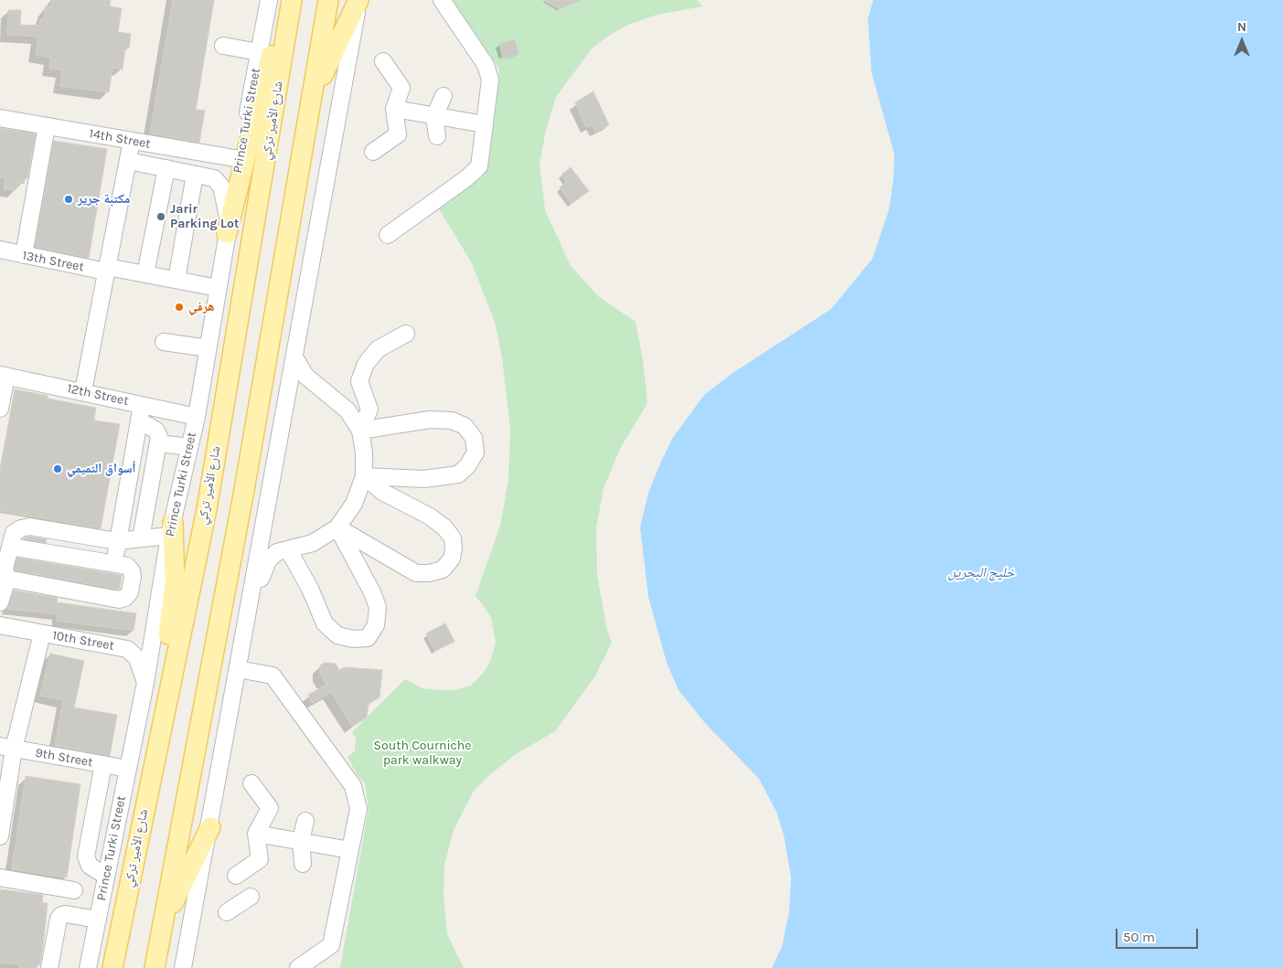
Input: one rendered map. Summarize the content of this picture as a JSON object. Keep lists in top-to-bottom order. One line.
{"streets":{"main road":["شارع الأمير تركي"],"street":["Prince Turki Street","14th Street","13th Street","12th Street","10th Street","9th Street"]},"crossings":[["Prince Turki Street","14th Street"],["Prince Turki Street","13th Street"],["Prince Turki Street","12th Street"],["Prince Turki Street","10th Street"],["Prince Turki Street","9th Street"]],"water":["خليج البحرين"],"parks":["South Courniche park walkway"],"places":["مكتبة جرير","Jarir Parking Lot","هرفي","أسواق التميمي"],"scale_bar":"50 m","north":"top"}
